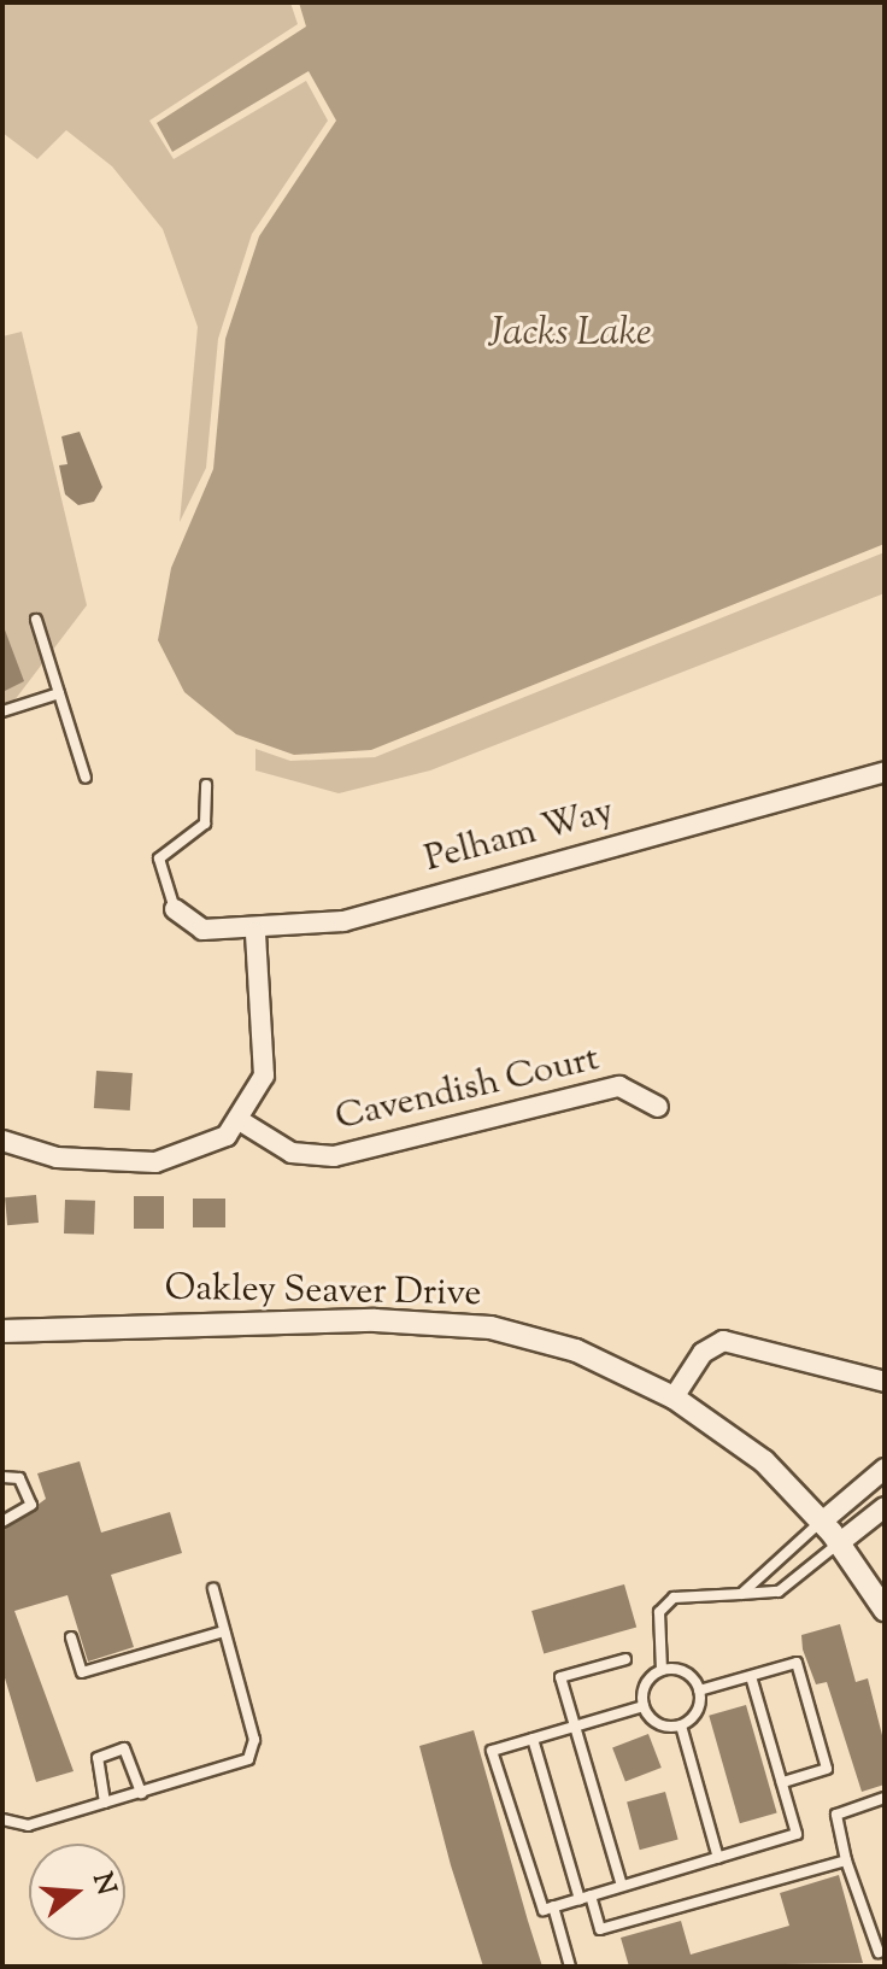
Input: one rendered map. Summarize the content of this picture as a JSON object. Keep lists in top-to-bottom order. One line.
{"streets":{"street":["Pelham Way","Cavendish Court","Oakley Seaver Drive"]},"water":["Jacks Lake"],"north":"right"}
